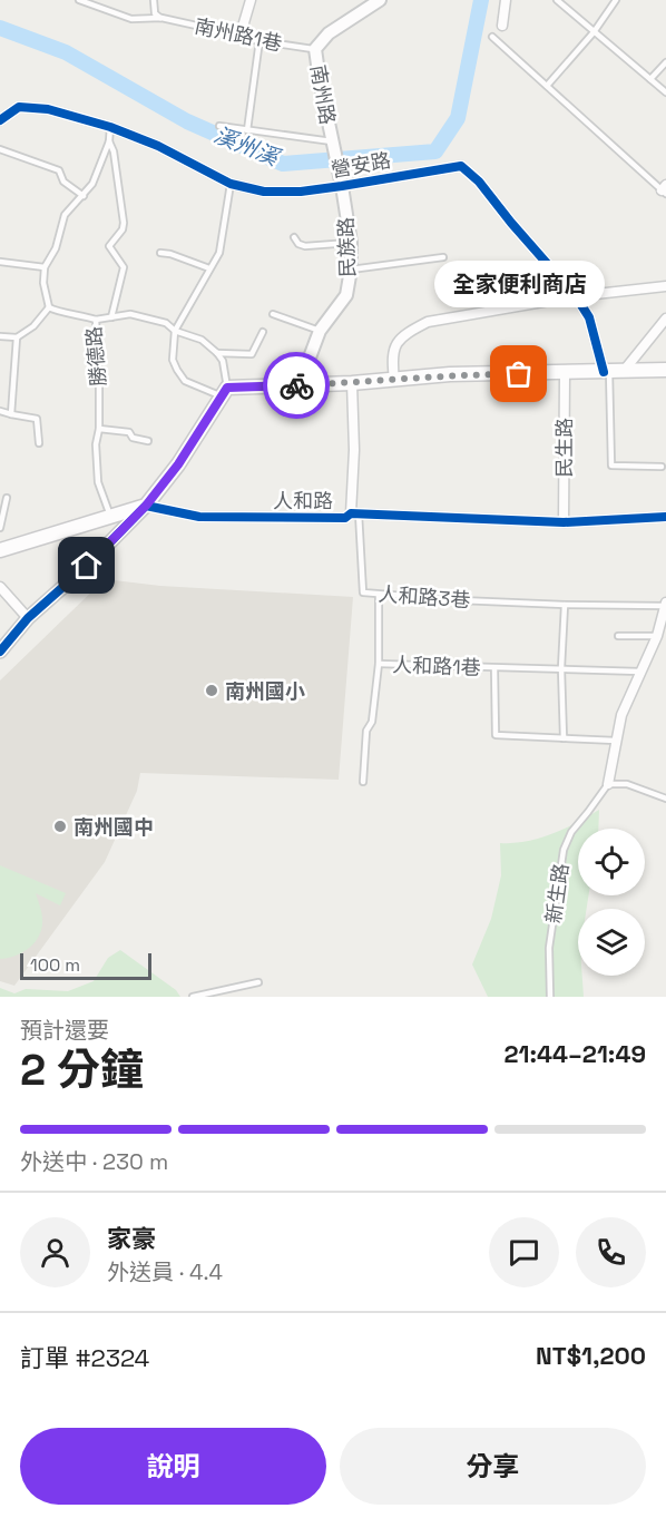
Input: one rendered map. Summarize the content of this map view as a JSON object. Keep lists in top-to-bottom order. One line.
{"streets":{"street":["南州路","營安路","民族路","民生路","人和路"],"lane":["南州路1巷","勝德路","人和路3巷","人和路1巷","新生路"]},"crossings":[["南州路1巷","南州路"],["南州路","營安路"],["南州路","民族路"],["營安路","民族路"],["民生路","人和路"],["人和路","人和路3巷"]],"water":["溪州溪"],"places":["全家便利商店","南州國小","南州國中"],"scale_bar":"100 m","page":{"bubble":"全家便利商店","scale":"100 m","heading":["2 分鐘","預計還要","21:44–21:49"],"panel":["家豪","外送員 · 4.4","訂單 #2324","NT$1,200"],"bar":"外送中 · 230 m","buttons":["說明","分享"]}}
